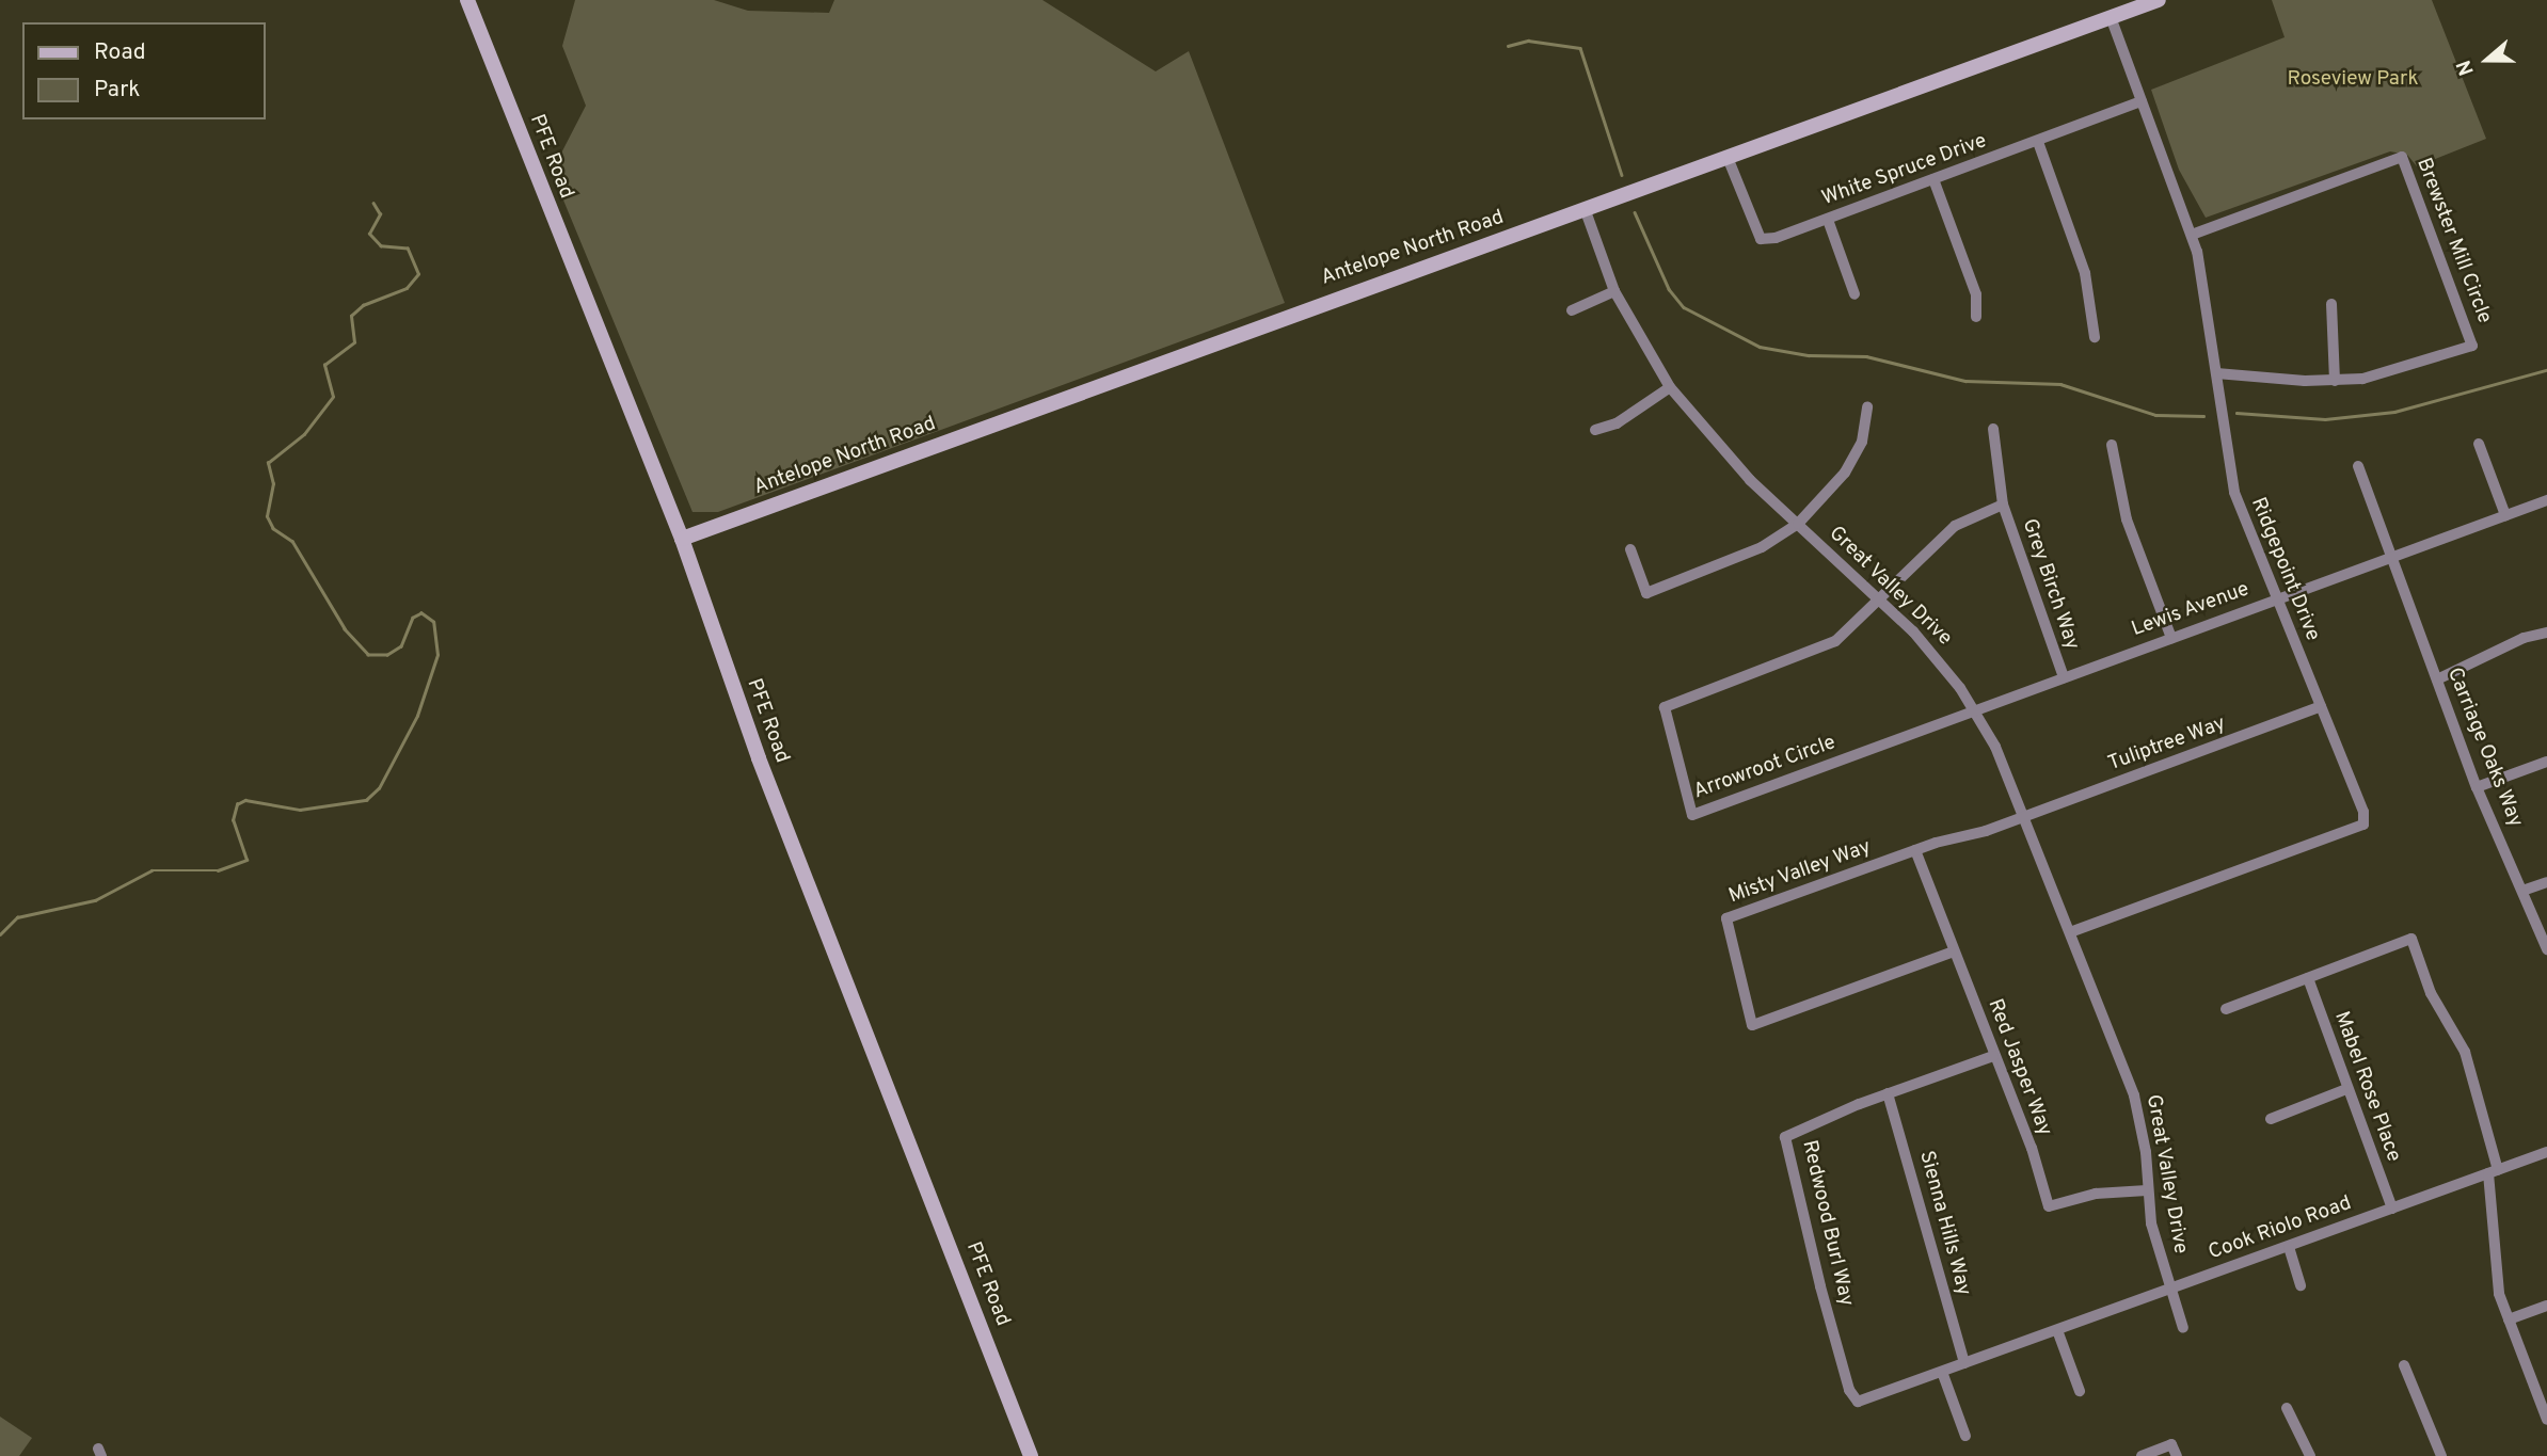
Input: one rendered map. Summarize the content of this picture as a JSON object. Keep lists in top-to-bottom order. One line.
{"streets":{"main road":["PFE Road","Antelope North Road"],"street":["White Spruce Drive","Brewster Mill Circle","Ridgepoint Drive","Grey Birch Way","Great Valley Drive","Lewis Avenue","Tuliptree Way","Carriage Oaks Way","Arrowroot Circle","Misty Valley Way","Red Jasper Way","Mabel Rose Place","Redwood Burl Way","Sienna Hills Way","Cook Riolo Road"]},"crossings":[["PFE Road","Antelope North Road"],["White Spruce Drive","Antelope North Road"],["White Spruce Drive","Ridgepoint Drive"],["Brewster Mill Circle","Ridgepoint Drive"],["Antelope North Road","Ridgepoint Drive"],["Antelope North Road","Great Valley Drive"],["Ridgepoint Drive","Great Valley Drive"],["Ridgepoint Drive","Lewis Avenue"],["Ridgepoint Drive","Tuliptree Way"],["Grey Birch Way","Lewis Avenue"],["Great Valley Drive","Lewis Avenue"],["Great Valley Drive","Tuliptree Way"],["Great Valley Drive","Arrowroot Circle"],["Great Valley Drive","Misty Valley Way"],["Great Valley Drive","Red Jasper Way"],["Great Valley Drive","Cook Riolo Road"],["Lewis Avenue","Carriage Oaks Way"],["Lewis Avenue","Arrowroot Circle"],["Tuliptree Way","Misty Valley Way"],["Misty Valley Way","Red Jasper Way"],["Red Jasper Way","Redwood Burl Way"],["Mabel Rose Place","Cook Riolo Road"],["Redwood Burl Way","Sienna Hills Way"],["Redwood Burl Way","Cook Riolo Road"],["Sienna Hills Way","Cook Riolo Road"]],"parks":["Roseview Park"],"legend":["Road","Park"],"north":"left"}
